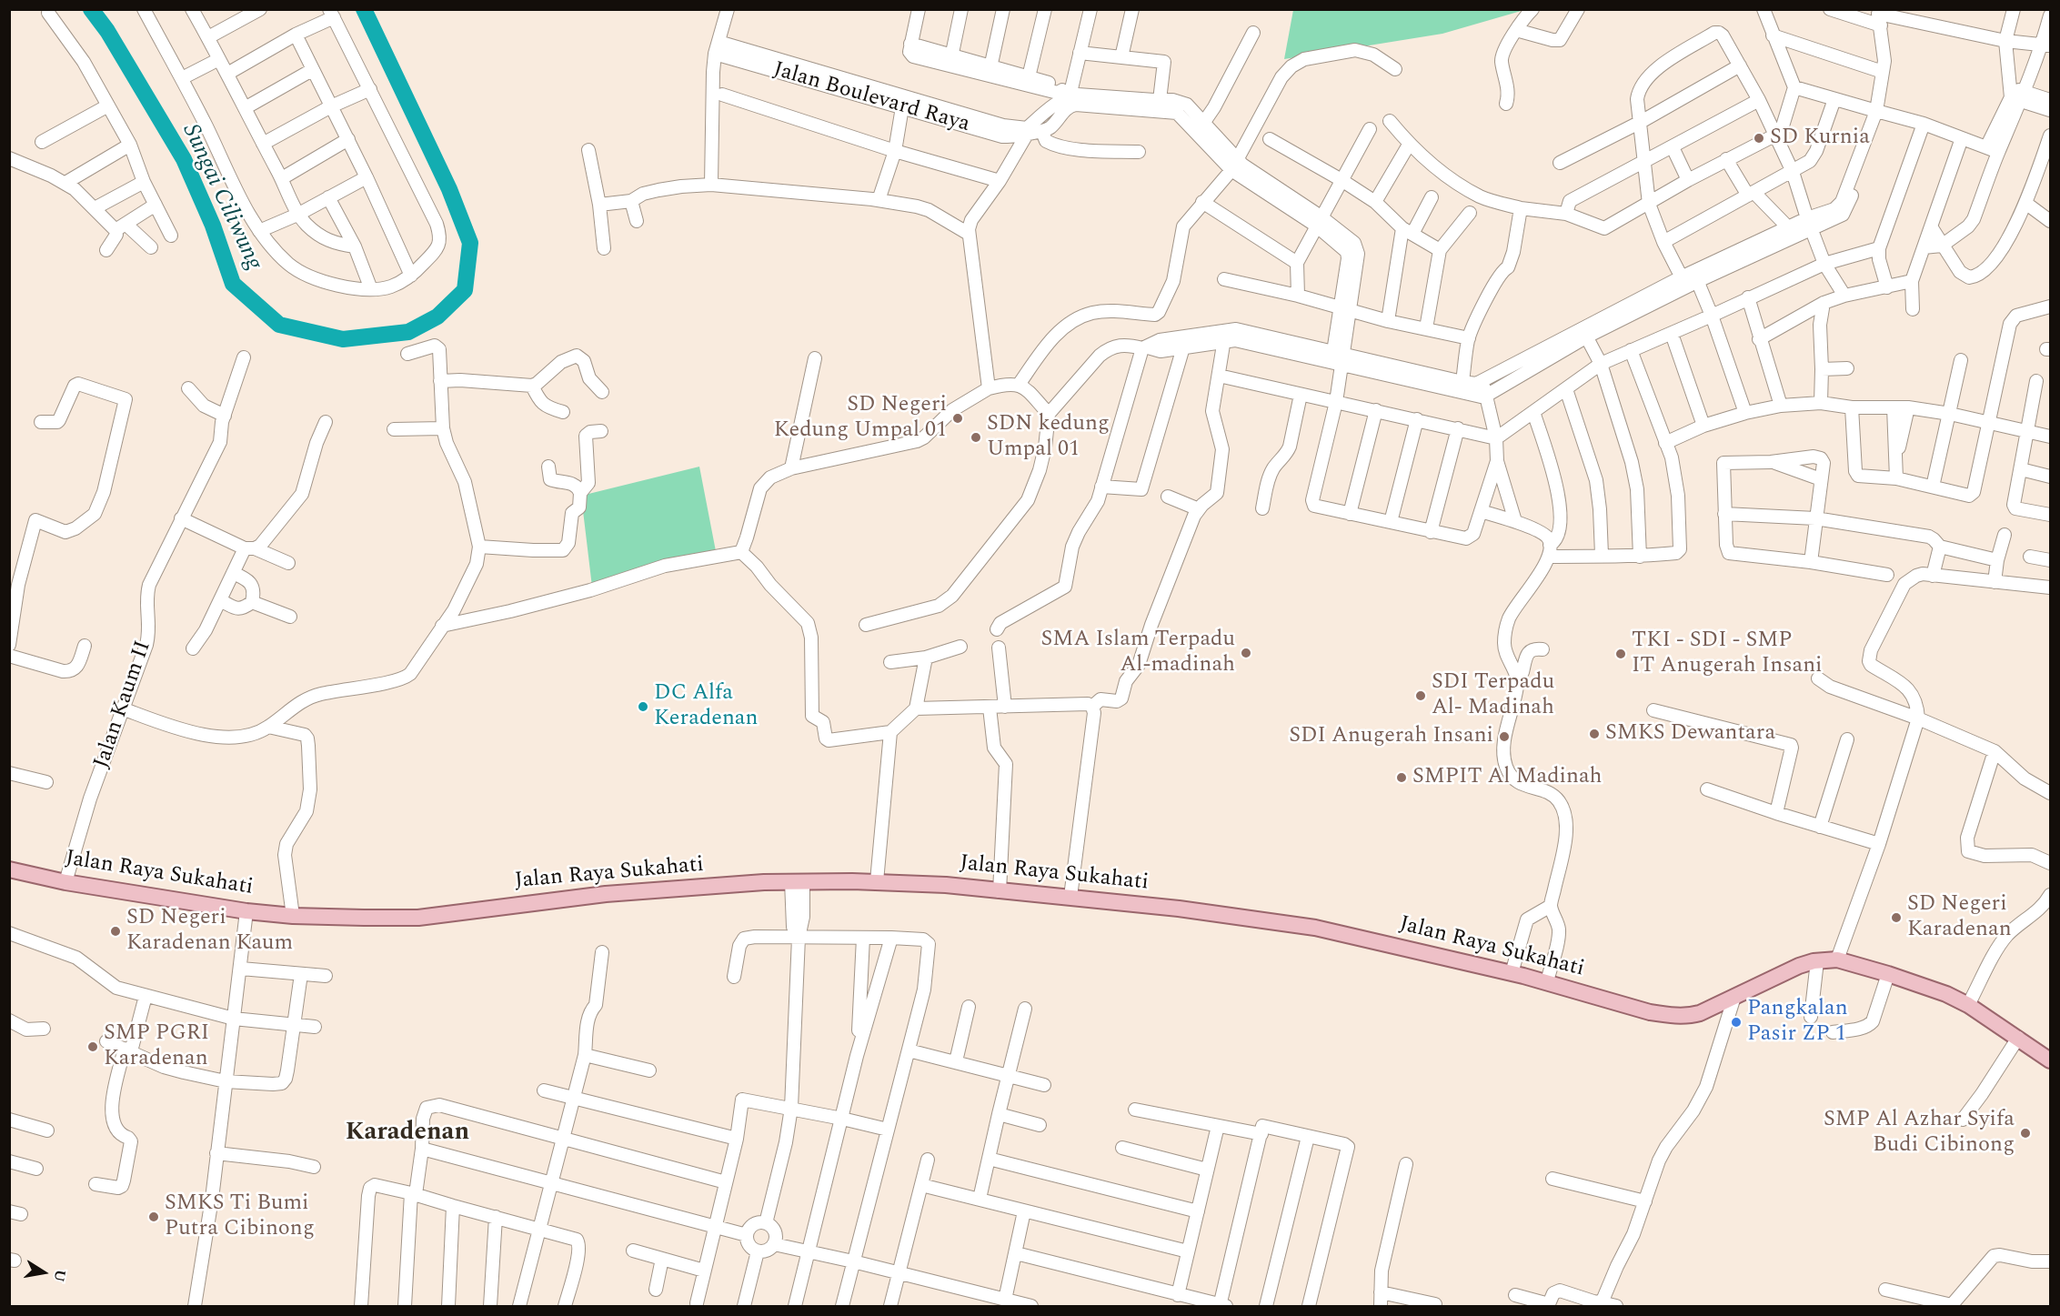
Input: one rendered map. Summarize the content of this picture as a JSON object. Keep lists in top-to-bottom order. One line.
{"streets":{"main road":["Jalan Raya Sukahati"],"street":["Jalan Boulevard Raya","Jalan Kaum II"]},"crossings":[["Jalan Kaum II","Jalan Raya Sukahati"]],"districts":["Karadenan"],"water":["Sungai Ciliwung"],"places":["SD Kurnia","SD Negeri Kedung Umpal 01","SDN kedung Umpal 01","SMA Islam Terpadu Al-madinah","TKI - SDI - SMP IT Anugerah Insani","SDI Terpadu Al- Madinah","DC Alfa Keradenan","SMKS Dewantara","SDI Anugerah Insani","SMPIT Al Madinah","SD Negeri Karadenan","SD Negeri Karadenan Kaum","Pangkalan Pasir ZP 1","SMP PGRI Karadenan","SMP Al Azhar Syifa Budi Cibinong","SMKS Ti Bumi Putra Cibinong"],"north":"right"}
